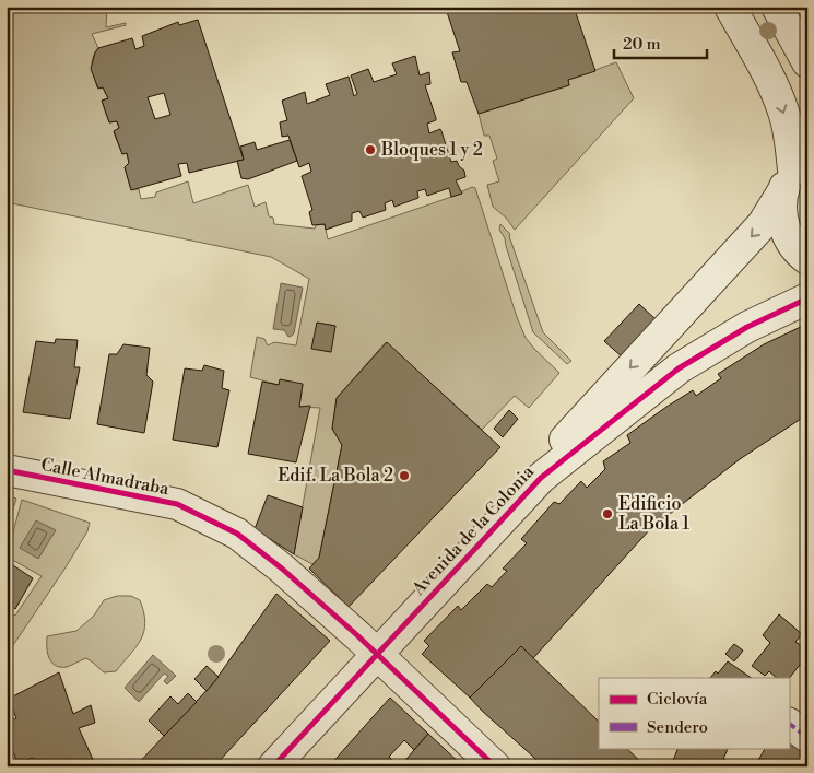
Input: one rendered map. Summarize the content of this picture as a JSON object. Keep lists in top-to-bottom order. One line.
{"streets":{"street":["Calle Almadraba","Avenida de la Colonia"]},"crossings":[["Calle Almadraba","Avenida de la Colonia"]],"places":["Bloques 1 y 2","Edif. La Bola 2","Edificio La Bola 1"],"legend":["Ciclovía","Sendero"],"scale_bar":"20 m"}
